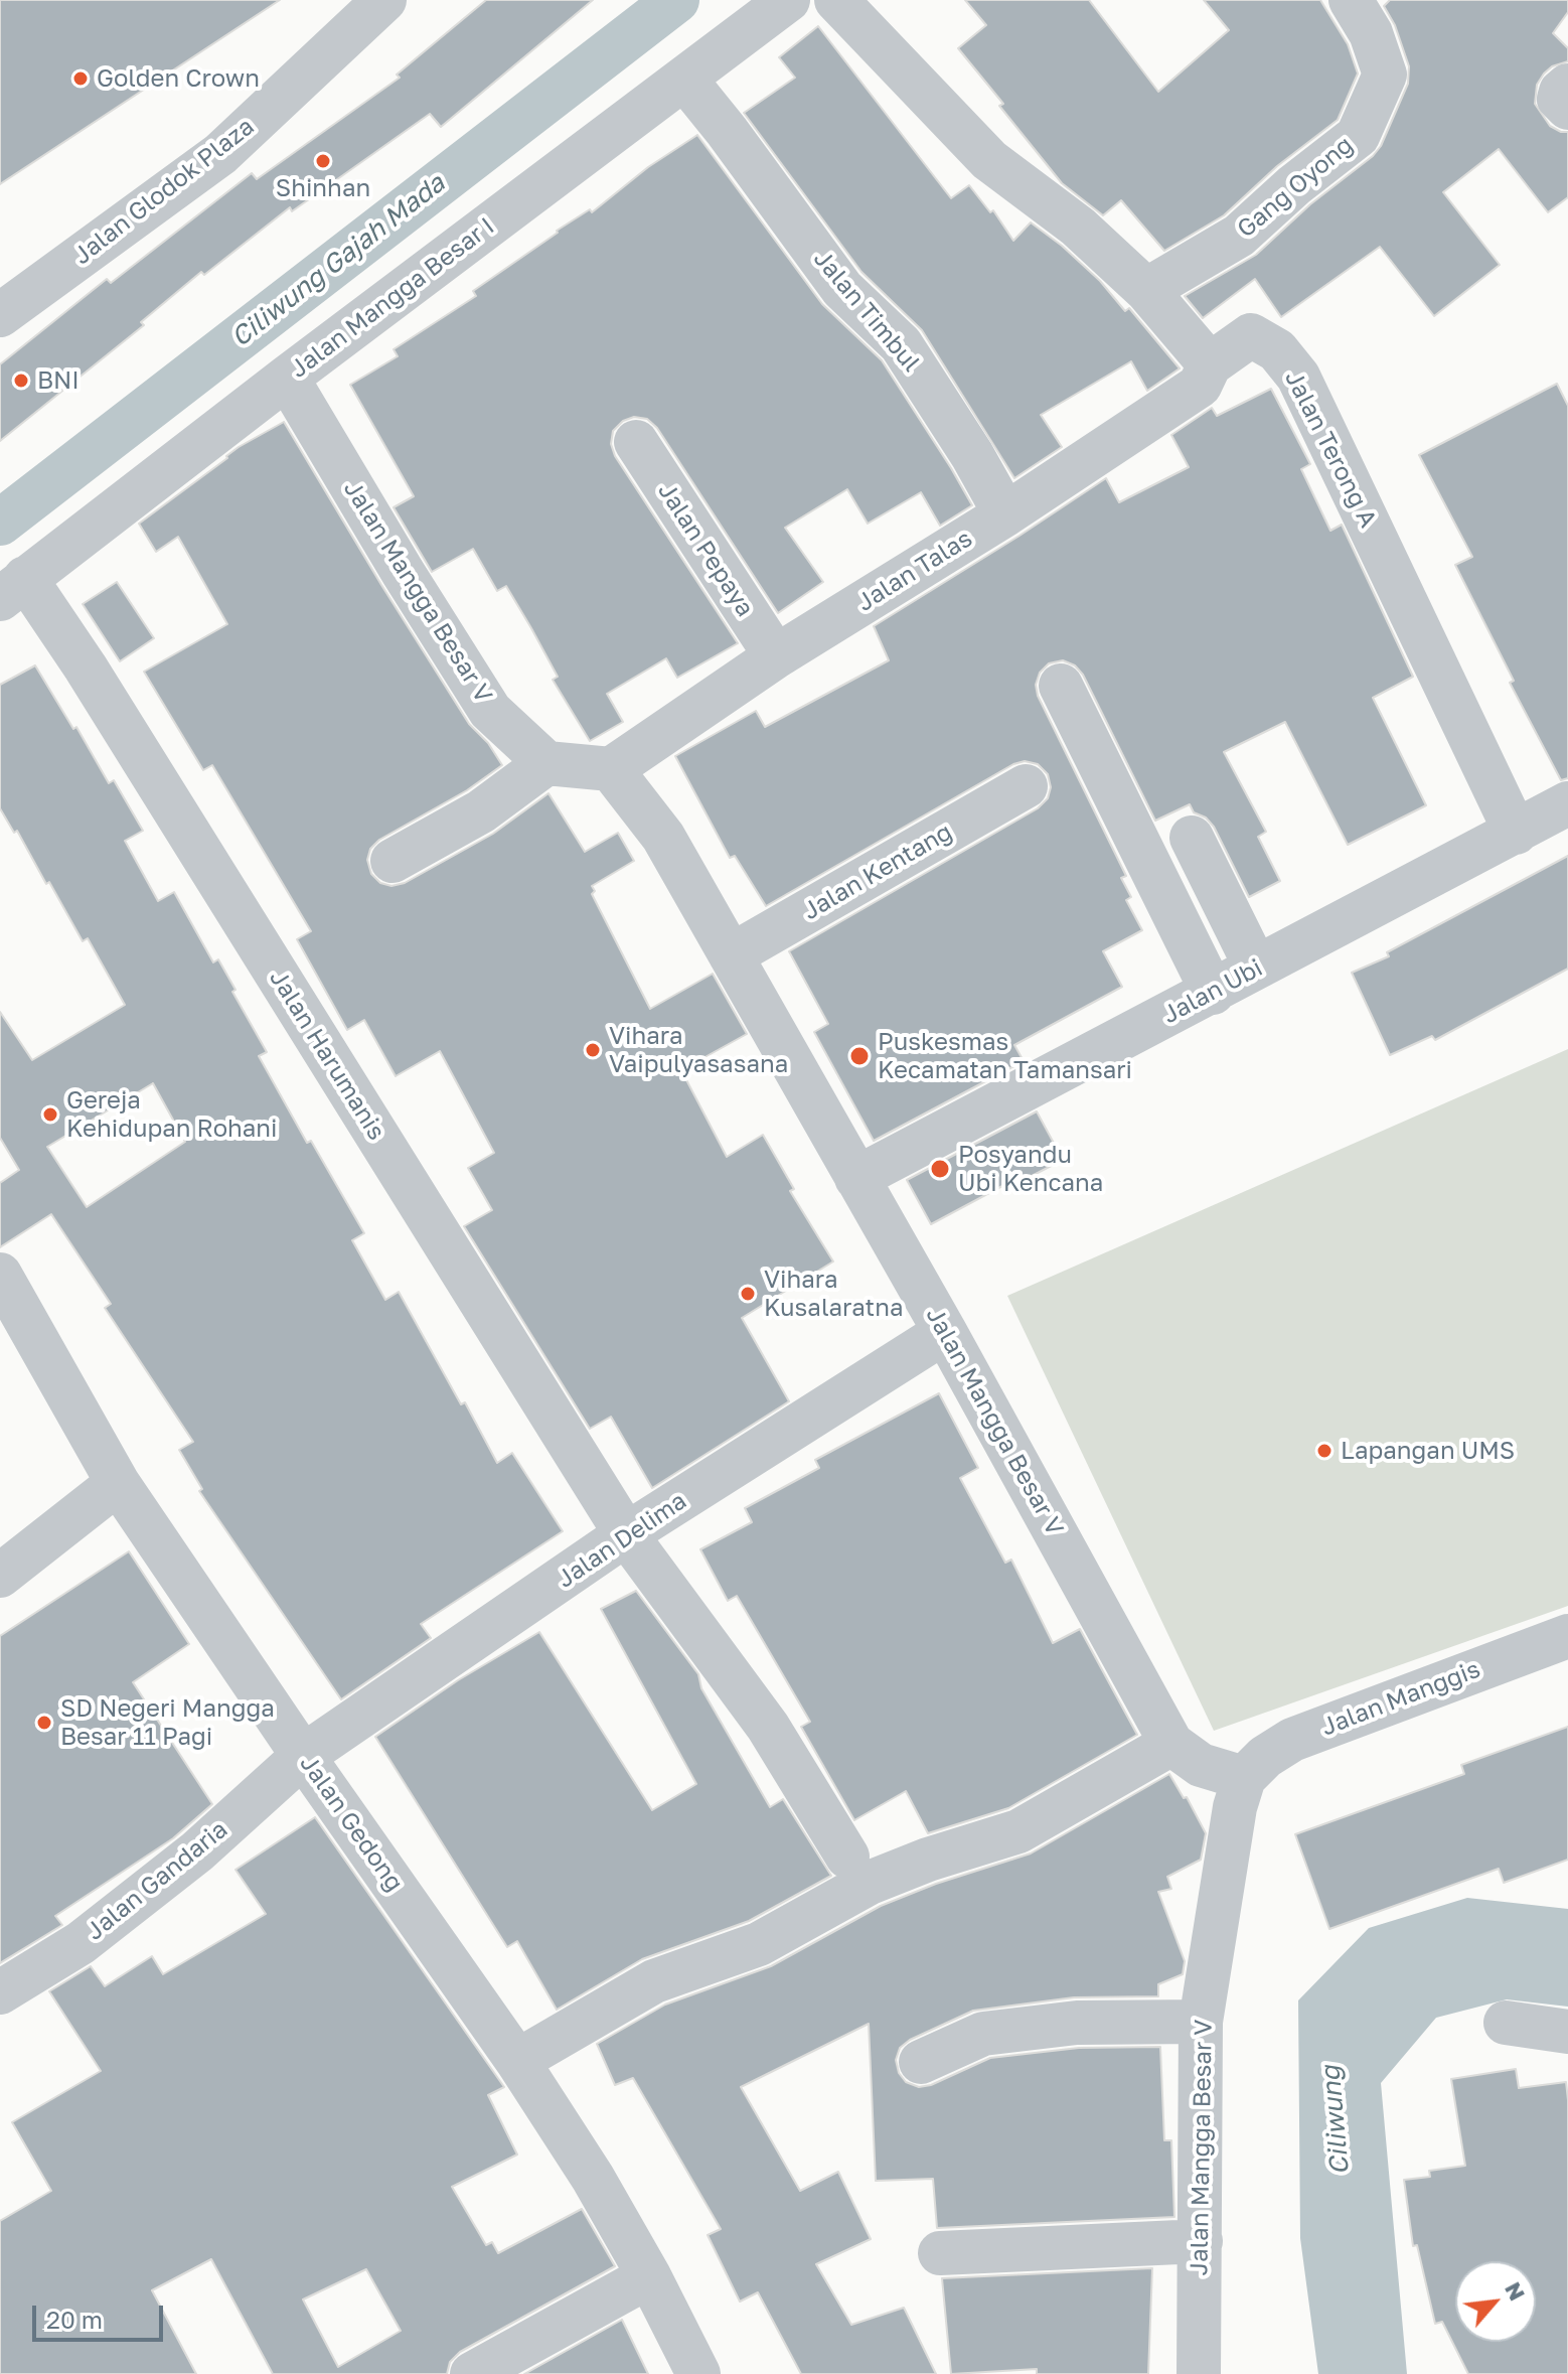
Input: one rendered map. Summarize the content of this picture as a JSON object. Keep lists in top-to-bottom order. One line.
{"streets":{"street":["Gang Oyong","Jalan Glodok Plaza","Jalan Mangga Besar I","Jalan Timbul","Jalan Terong A","Jalan Pepaya","Jalan Talas","Jalan Mangga Besar V","Jalan Kentang","Jalan Ubi","Jalan Harumanis","Jalan Delima","Jalan Manggis","Jalan Gedong","Jalan Gandaria"]},"crossings":[["Jalan Mangga Besar I","Jalan Timbul"],["Jalan Mangga Besar I","Jalan Mangga Besar V"],["Jalan Mangga Besar I","Jalan Harumanis"],["Jalan Timbul","Jalan Talas"],["Jalan Terong A","Jalan Talas"],["Jalan Terong A","Jalan Ubi"],["Jalan Pepaya","Jalan Talas"],["Jalan Talas","Jalan Mangga Besar V"],["Jalan Mangga Besar V","Jalan Kentang"],["Jalan Mangga Besar V","Jalan Ubi"],["Jalan Mangga Besar V","Jalan Delima"],["Jalan Mangga Besar V","Jalan Manggis"],["Jalan Harumanis","Jalan Delima"],["Jalan Delima","Jalan Gedong"],["Jalan Delima","Jalan Gandaria"],["Jalan Gedong","Jalan Gandaria"]],"water":["Ciliwung Gajah Mada","Ciliwung"],"places":["Golden Crown","Shinhan","BNI","Vihara Vaipulyasasana","Puskesmas Kecamatan Tamansari","Gereja Kehidupan Rohani","Posyandu Ubi Kencana","Vihara Kusalaratna","Lapangan UMS","SD Negeri Mangga Besar 11 Pagi"],"scale_bar":"20 m","north":"top right"}
